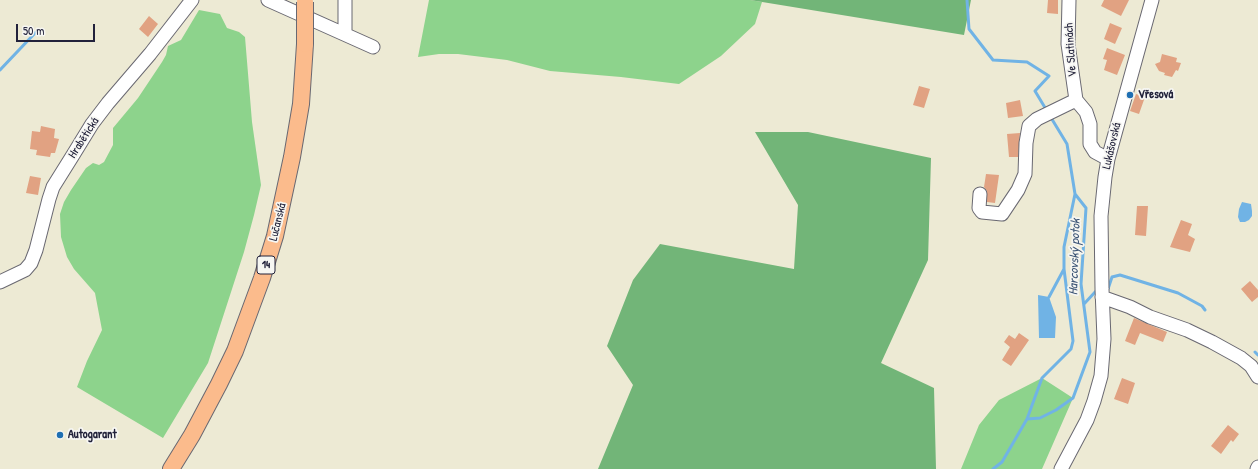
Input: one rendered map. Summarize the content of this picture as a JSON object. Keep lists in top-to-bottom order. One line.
{"streets":{"main road":["Lučanská","14"],"street":["Ve Slatinách","Hrabětická","Lukášovská"]},"crossings":[["Ve Slatinách","Lukášovská"]],"water":["Harcovský potok"],"places":["Vřesová","Autogarant"],"scale_bar":"50 m"}
